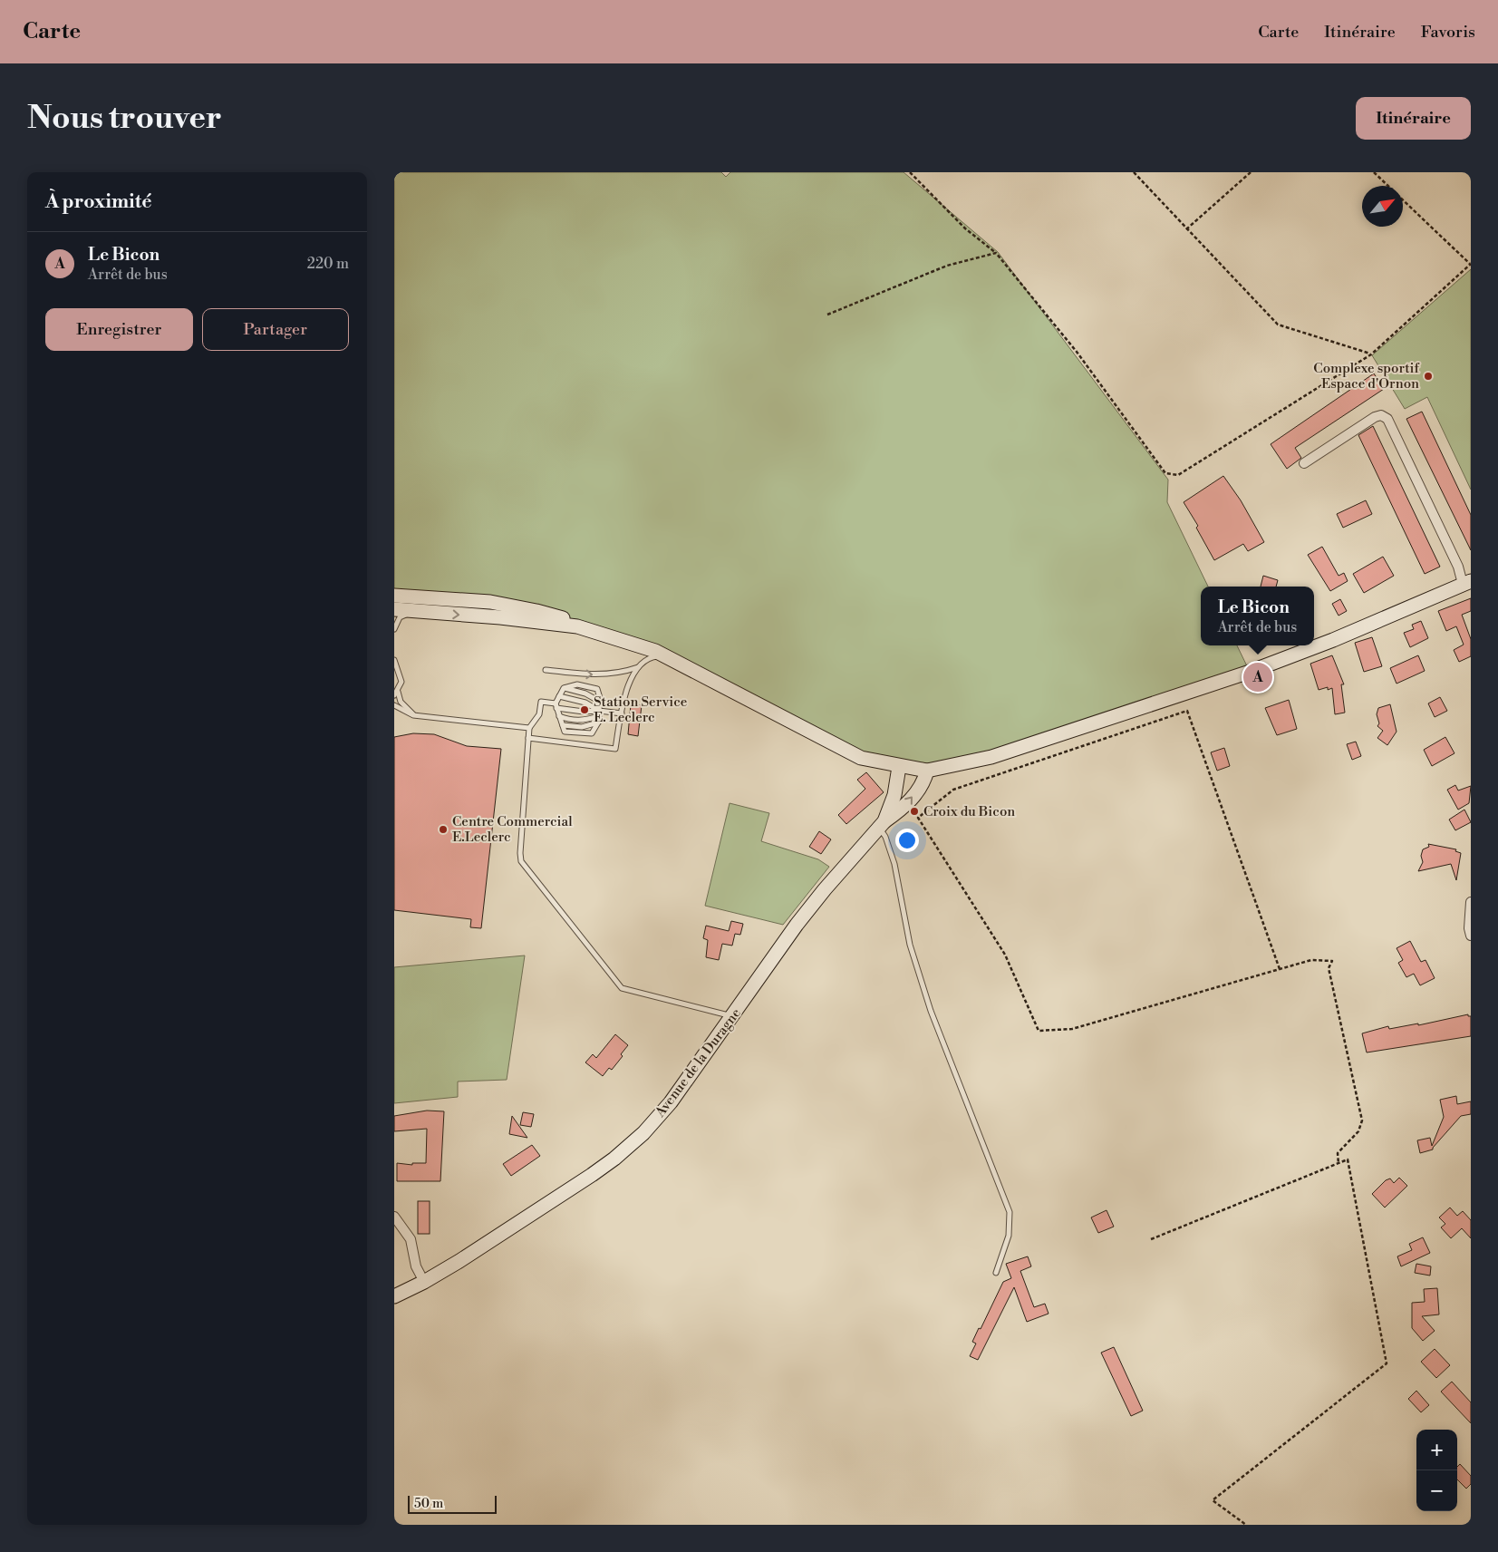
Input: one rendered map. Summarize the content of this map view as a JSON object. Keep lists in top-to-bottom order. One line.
{"streets":{"main road":["Avenue de la Duragne"]},"places":["Complexe sportif Espace d'Ornon","Station Service E. Leclerc","Croix du Bicon","Centre Commercial E.Leclerc"],"scale_bar":"50 m","north":"top right","page":{"header":"Carte","nav":["Carte","Itinéraire","Favoris"],"buttons":["Itinéraire",["Enregistrer","Partager"]],"title":"Nous trouver","heading":"À proximité","list":[{"mark":"A","name":"Le Bicon","note":"Arrêt de bus","value":"220 m"}],"popup":["Le Bicon","Arrêt de bus"],"pins":"A","map_buttons":["+","−"],"scale":"50 m"}}
